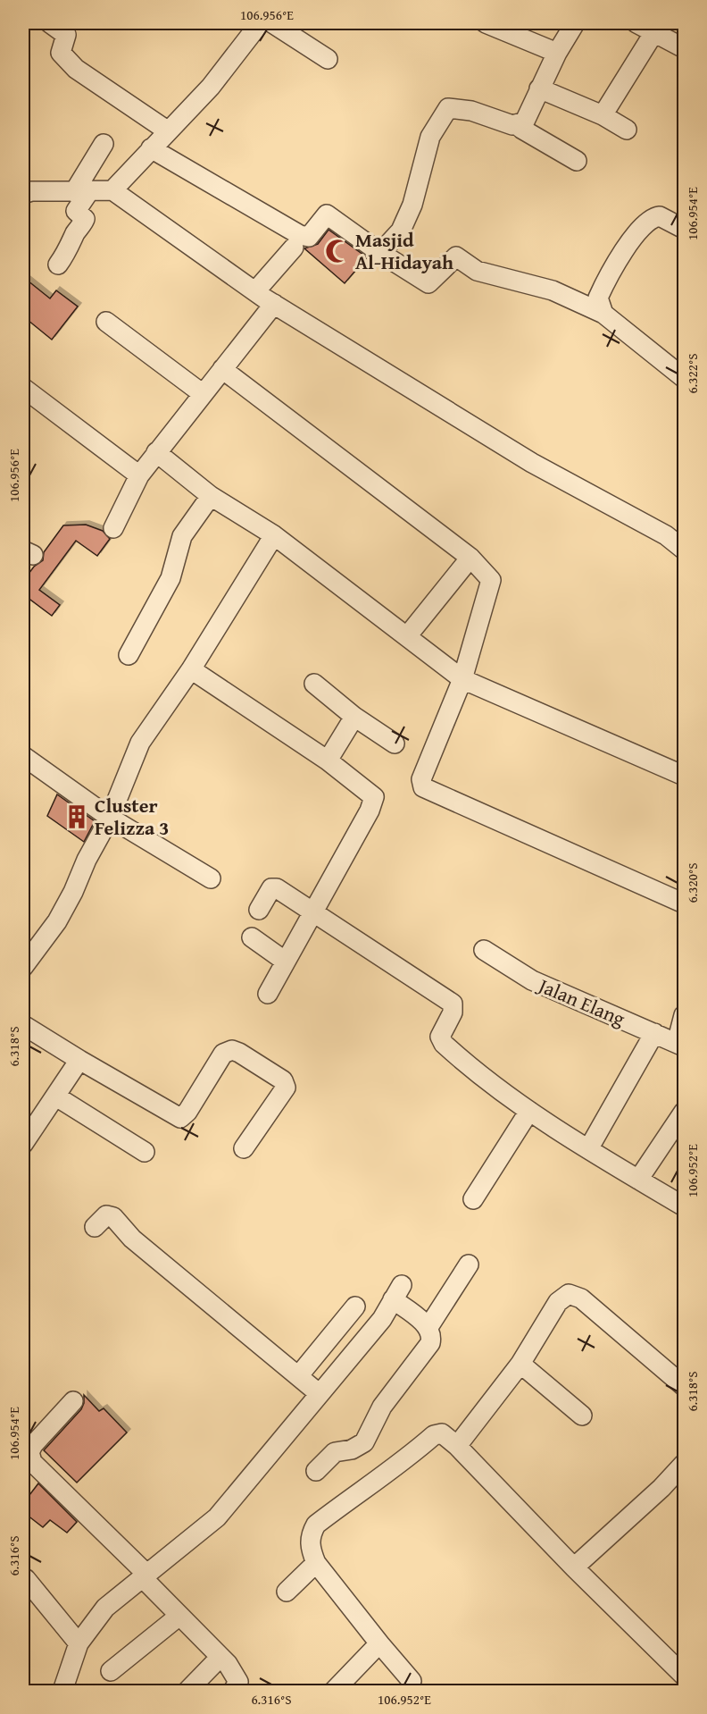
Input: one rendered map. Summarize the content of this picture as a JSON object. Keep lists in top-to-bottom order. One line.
{"streets":{"street":["Jalan Elang"]},"places":{"mosque":["Masjid Al-Hidayah"],"building":["Cluster Felizza 3"]},"coordinates":["106.956°E","106.954°E","6.322°S","6.320°S","6.318°S","106.952°E","6.316°S"]}
